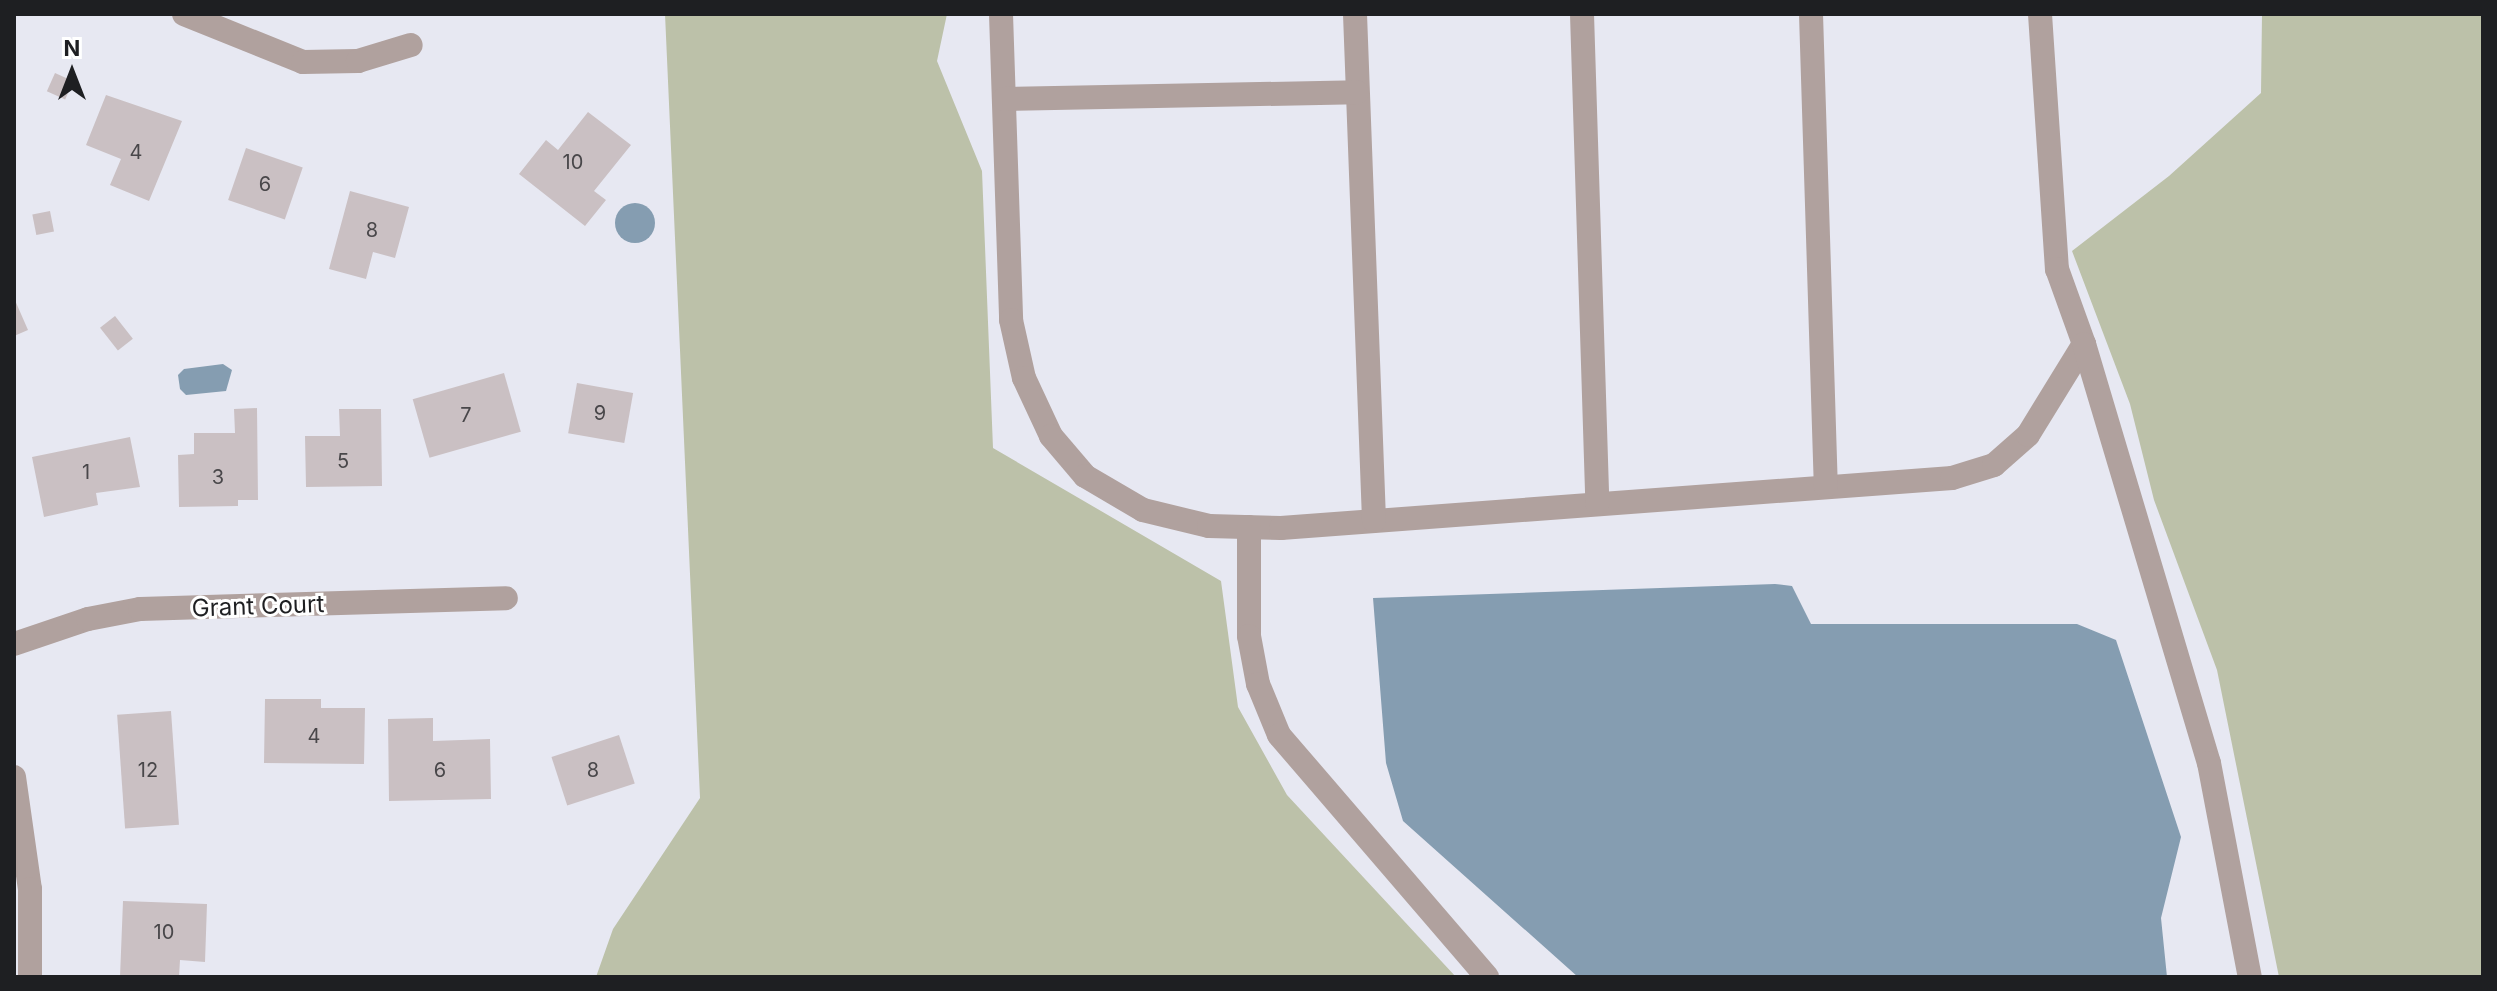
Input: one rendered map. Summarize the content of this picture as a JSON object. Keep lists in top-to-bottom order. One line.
{"streets":{"street":["Grant Court"]},"house_numbers":["4","10","6","8","9","7","5","1","3","4","12","6","8","10"],"north":"top"}
